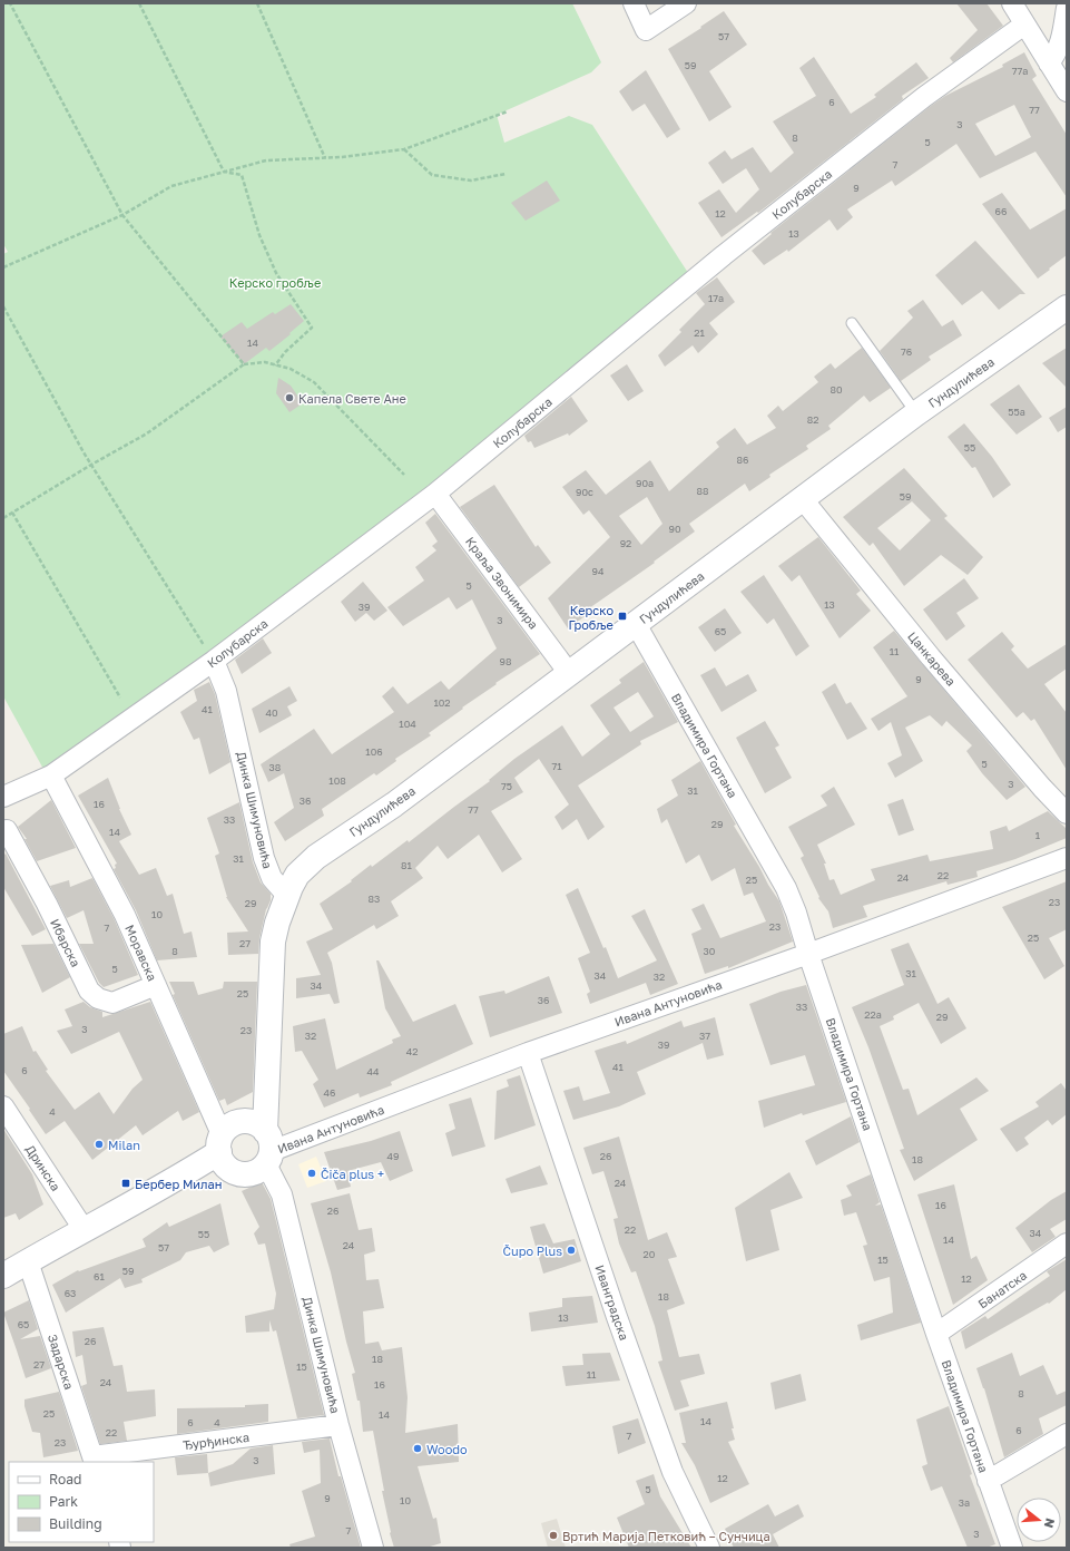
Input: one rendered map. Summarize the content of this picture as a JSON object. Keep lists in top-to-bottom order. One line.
{"streets":{"street":["Колубарска","Гундулићева","Краља Звонимира","Цанкарева","Владимира Гортана","Динка Шимуновића","Ибарска","Моравска","Ивана Антуновића","Дринска","Банатска","Иванградска","Задарска","Ђурђинска"]},"crossings":[["Колубарска","Краља Звонимира"],["Колубарска","Динка Шимуновића"],["Колубарска","Моравска"],["Гундулићева","Краља Звонимира"],["Гундулићева","Цанкарева"],["Гундулићева","Владимира Гортана"],["Гундулићева","Динка Шимуновића"],["Владимира Гортана","Ивана Антуновића"],["Владимира Гортана","Банатска"],["Динка Шимуновића","Моравска"],["Динка Шимуновића","Ивана Антуновића"],["Динка Шимуновића","Ђурђинска"],["Ибарска","Моравска"],["Моравска","Ивана Антуновића"],["Ивана Антуновића","Иванградска"],["Задарска","Ђурђинска"]],"parks":["Керско гробље"],"places":{"other":["Капела Свете Ане","Milan","Čiča plus +","Čupo Plus","Woodo","Вртић Марија Петковић – Сунчица"],"transit":["Керско Гробље","Бербер Милан"]},"house_numbers":["57","59","77a","6","77","3","8","5","7","9","66","12","13","17a","21","14","76","80","55a","82","55","86","90a","88","90c","59","90","92","94","5","13","39","3","65","11","98","9","102","41","40","104","106","5","71","38","108","3","75","31","36","16","77","33","29","14","1","31","81","22","24","25","83","23","29","10","23","7","25","27","8","30","5","31","34","32","34","25","36","33","22a","29","3","23","32","37","39","42","41","6","44","46","4","49","26","18","24","16","26","22","34","55","14","24","57","20","15","59","61","12","63","18","13","65","26","18","27","15","11","24","16","8","25","14","14","6","4","6","22","7","23","3","12","5","9","10","3a","7","3"],"legend":["Road","Park","Building"],"north":"right"}
